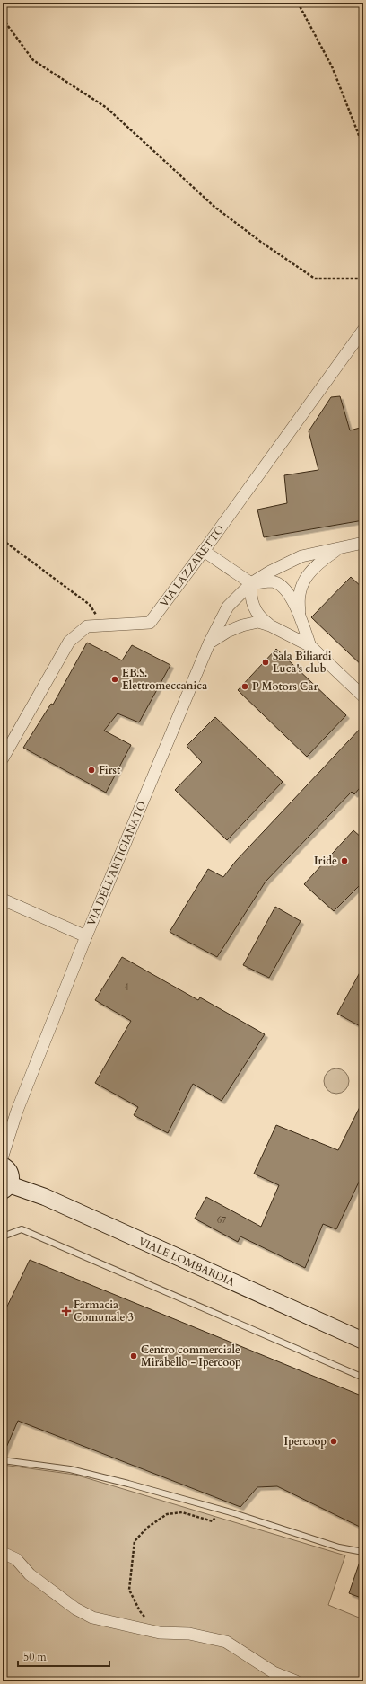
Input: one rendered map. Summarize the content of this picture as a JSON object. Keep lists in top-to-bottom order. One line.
{"streets":{"main road":["VIALE LOMBARDIA"],"street":["VIA LAZZARETTO","VIA DELL'ARTIGIANATO"]},"places":{"other":["Sala Biliardi Luca's club","F.B.S. Elettromeccanica","P Motors Car","First","Iride","Centro commerciale Mirabello - Ipercoop","Ipercoop"],"health":["Farmacia Comunale 3"]},"house_numbers":["4","67"],"scale_bar":"50 m"}
